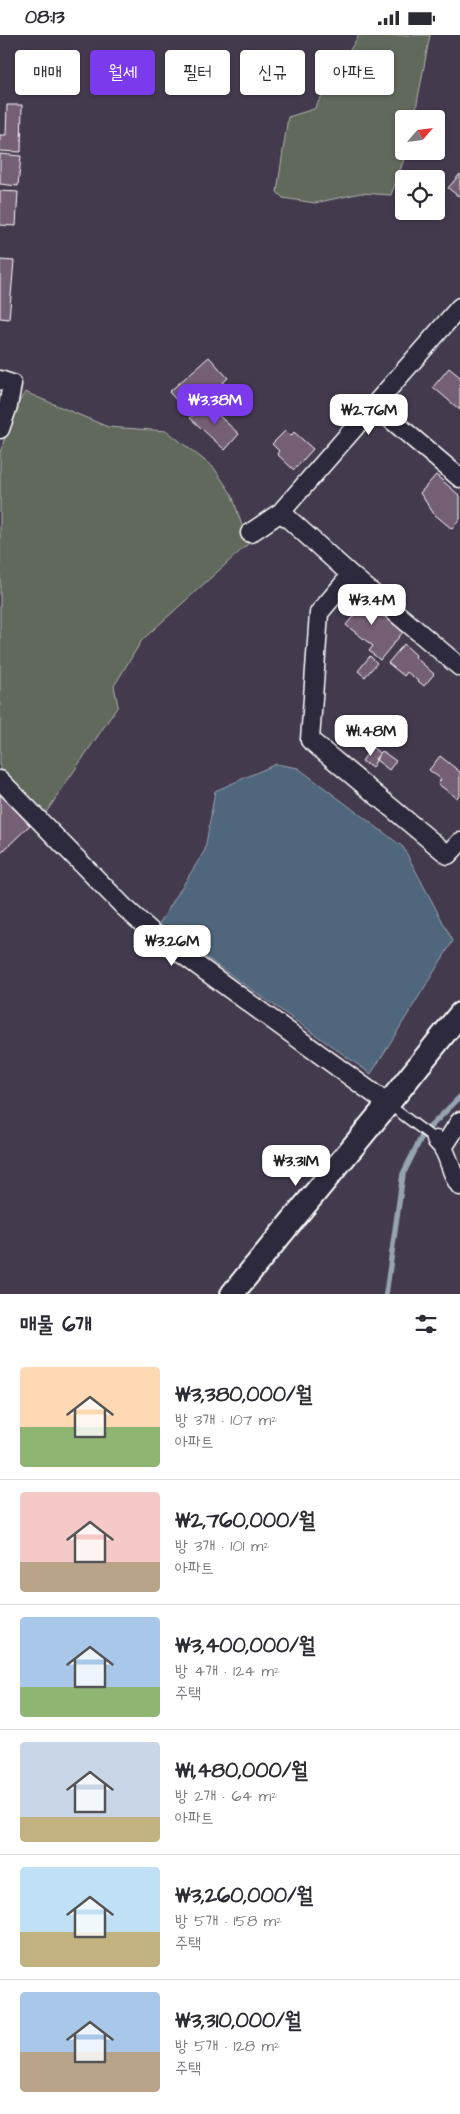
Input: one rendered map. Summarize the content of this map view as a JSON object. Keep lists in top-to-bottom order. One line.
{"north":"top right","page":{"status":"08:13","chip":["매매","월세","필터","신규","아파트"],"price":["₩3.38M","₩2.76M","₩3.4M","₩1.48M","₩3.26M","₩3.31M"],"heading":"매물 6개","list":[{"name":"₩3,380,000/월","note":"방 3개 · 107 m² · 아파트"},{"name":"₩2,760,000/월","note":"방 3개 · 101 m² · 아파트"},{"name":"₩3,400,000/월","note":"방 4개 · 124 m² · 주택"},{"name":"₩1,480,000/월","note":"방 2개 · 64 m² · 아파트"},{"name":"₩3,260,000/월","note":"방 5개 · 158 m² · 주택"},{"name":"₩3,310,000/월","note":"방 5개 · 128 m² · 주택"}]}}
